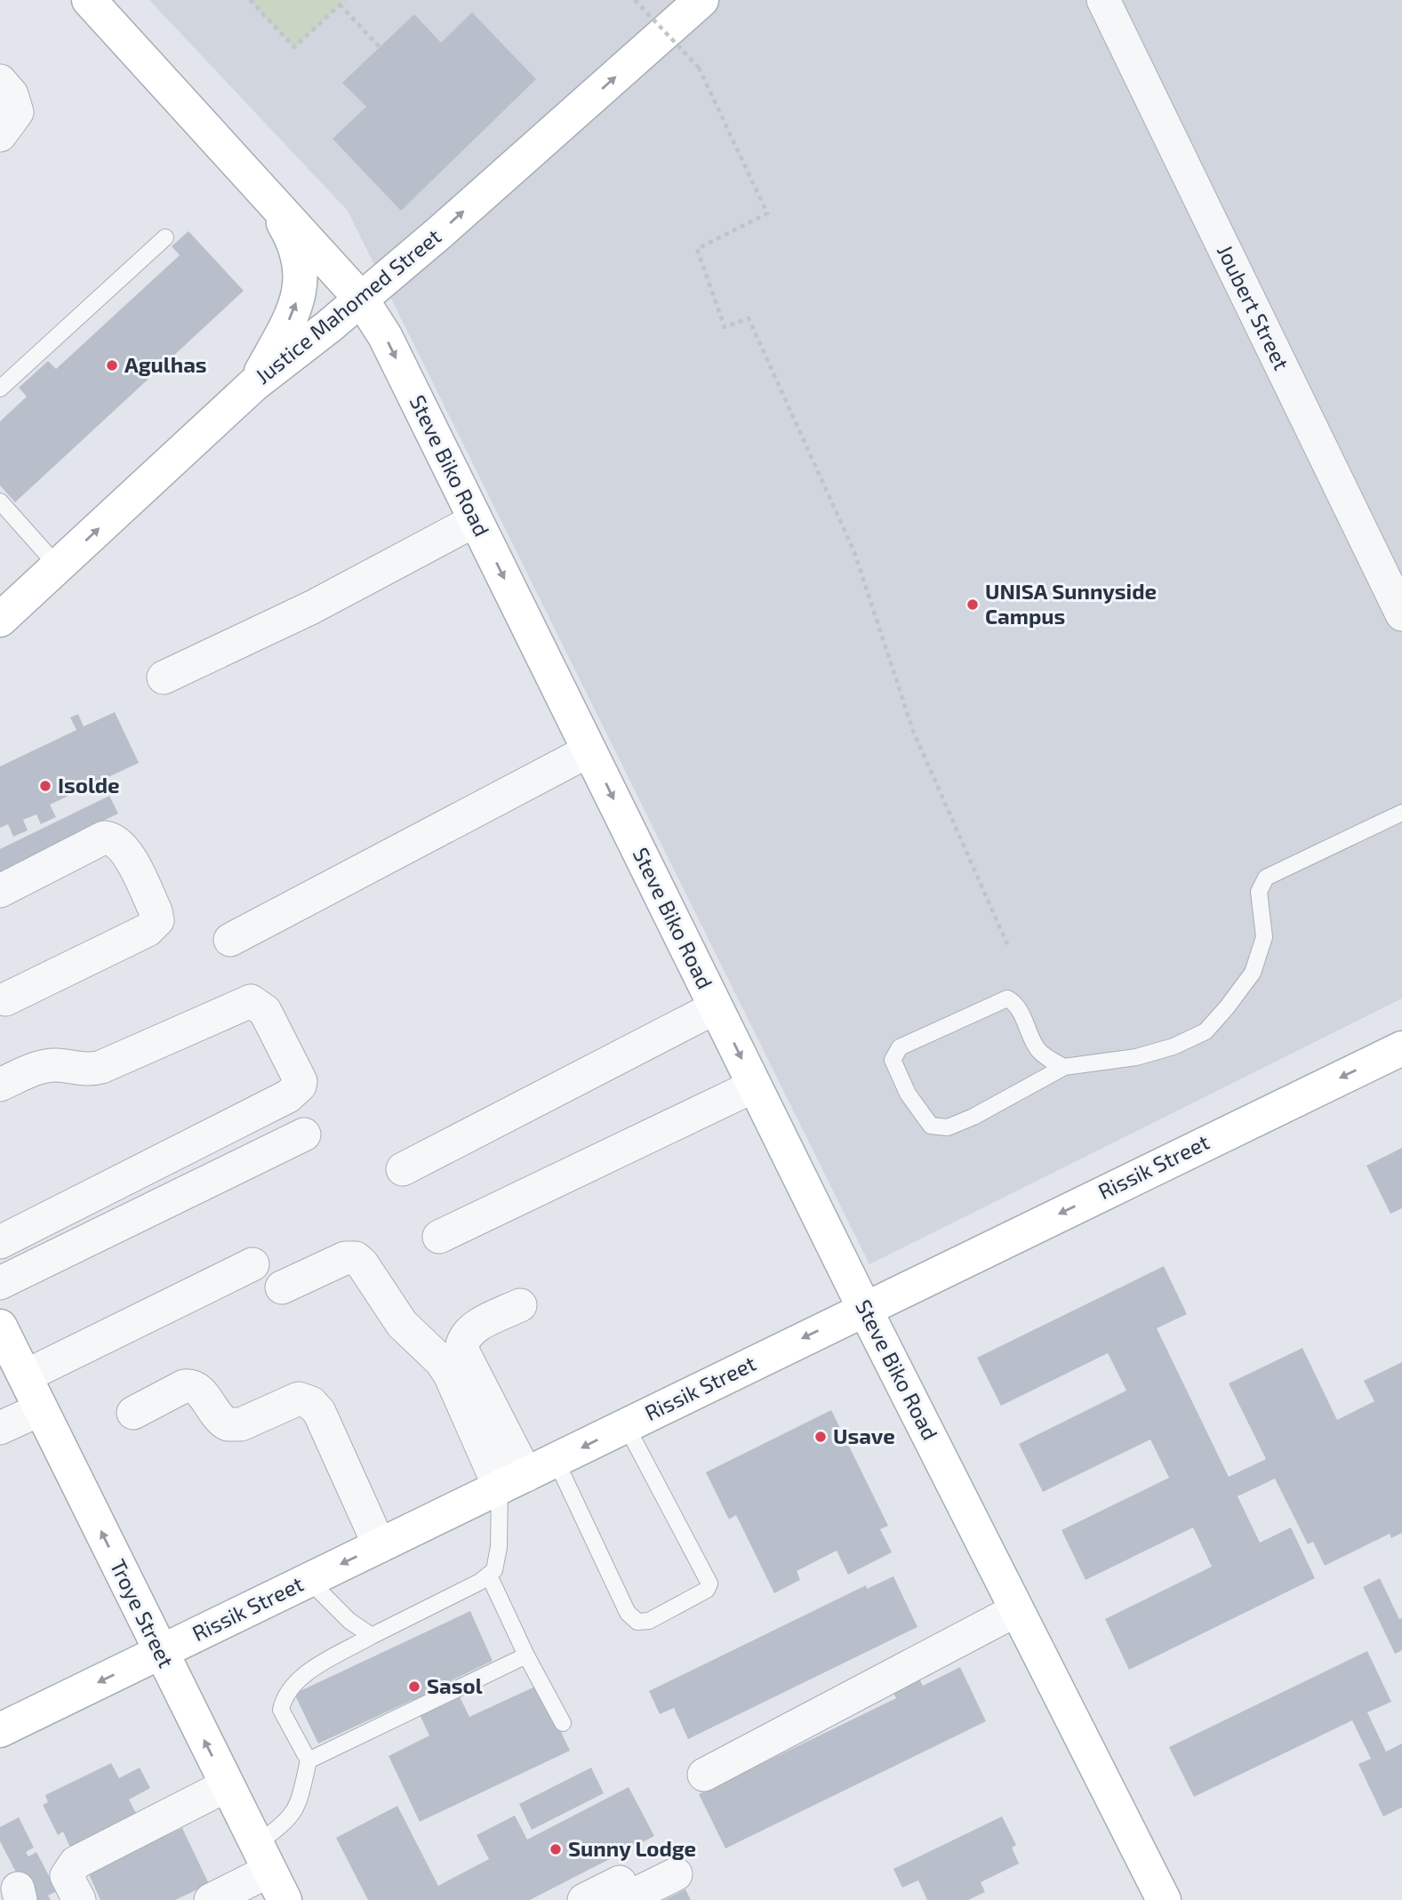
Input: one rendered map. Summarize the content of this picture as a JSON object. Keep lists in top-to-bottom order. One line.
{"streets":{"main road":["Justice Mahomed Street","Steve Biko Road","Rissik Street","Troye Street"],"street":["Joubert Street"]},"crossings":[["Justice Mahomed Street","Steve Biko Road"],["Steve Biko Road","Rissik Street"],["Rissik Street","Troye Street"]],"one_way":["Justice Mahomed Street","Steve Biko Road","Rissik Street","Troye Street"],"places":["Agulhas","UNISA Sunnyside Campus","Isolde","Usave","Sasol","Sunny Lodge"]}
